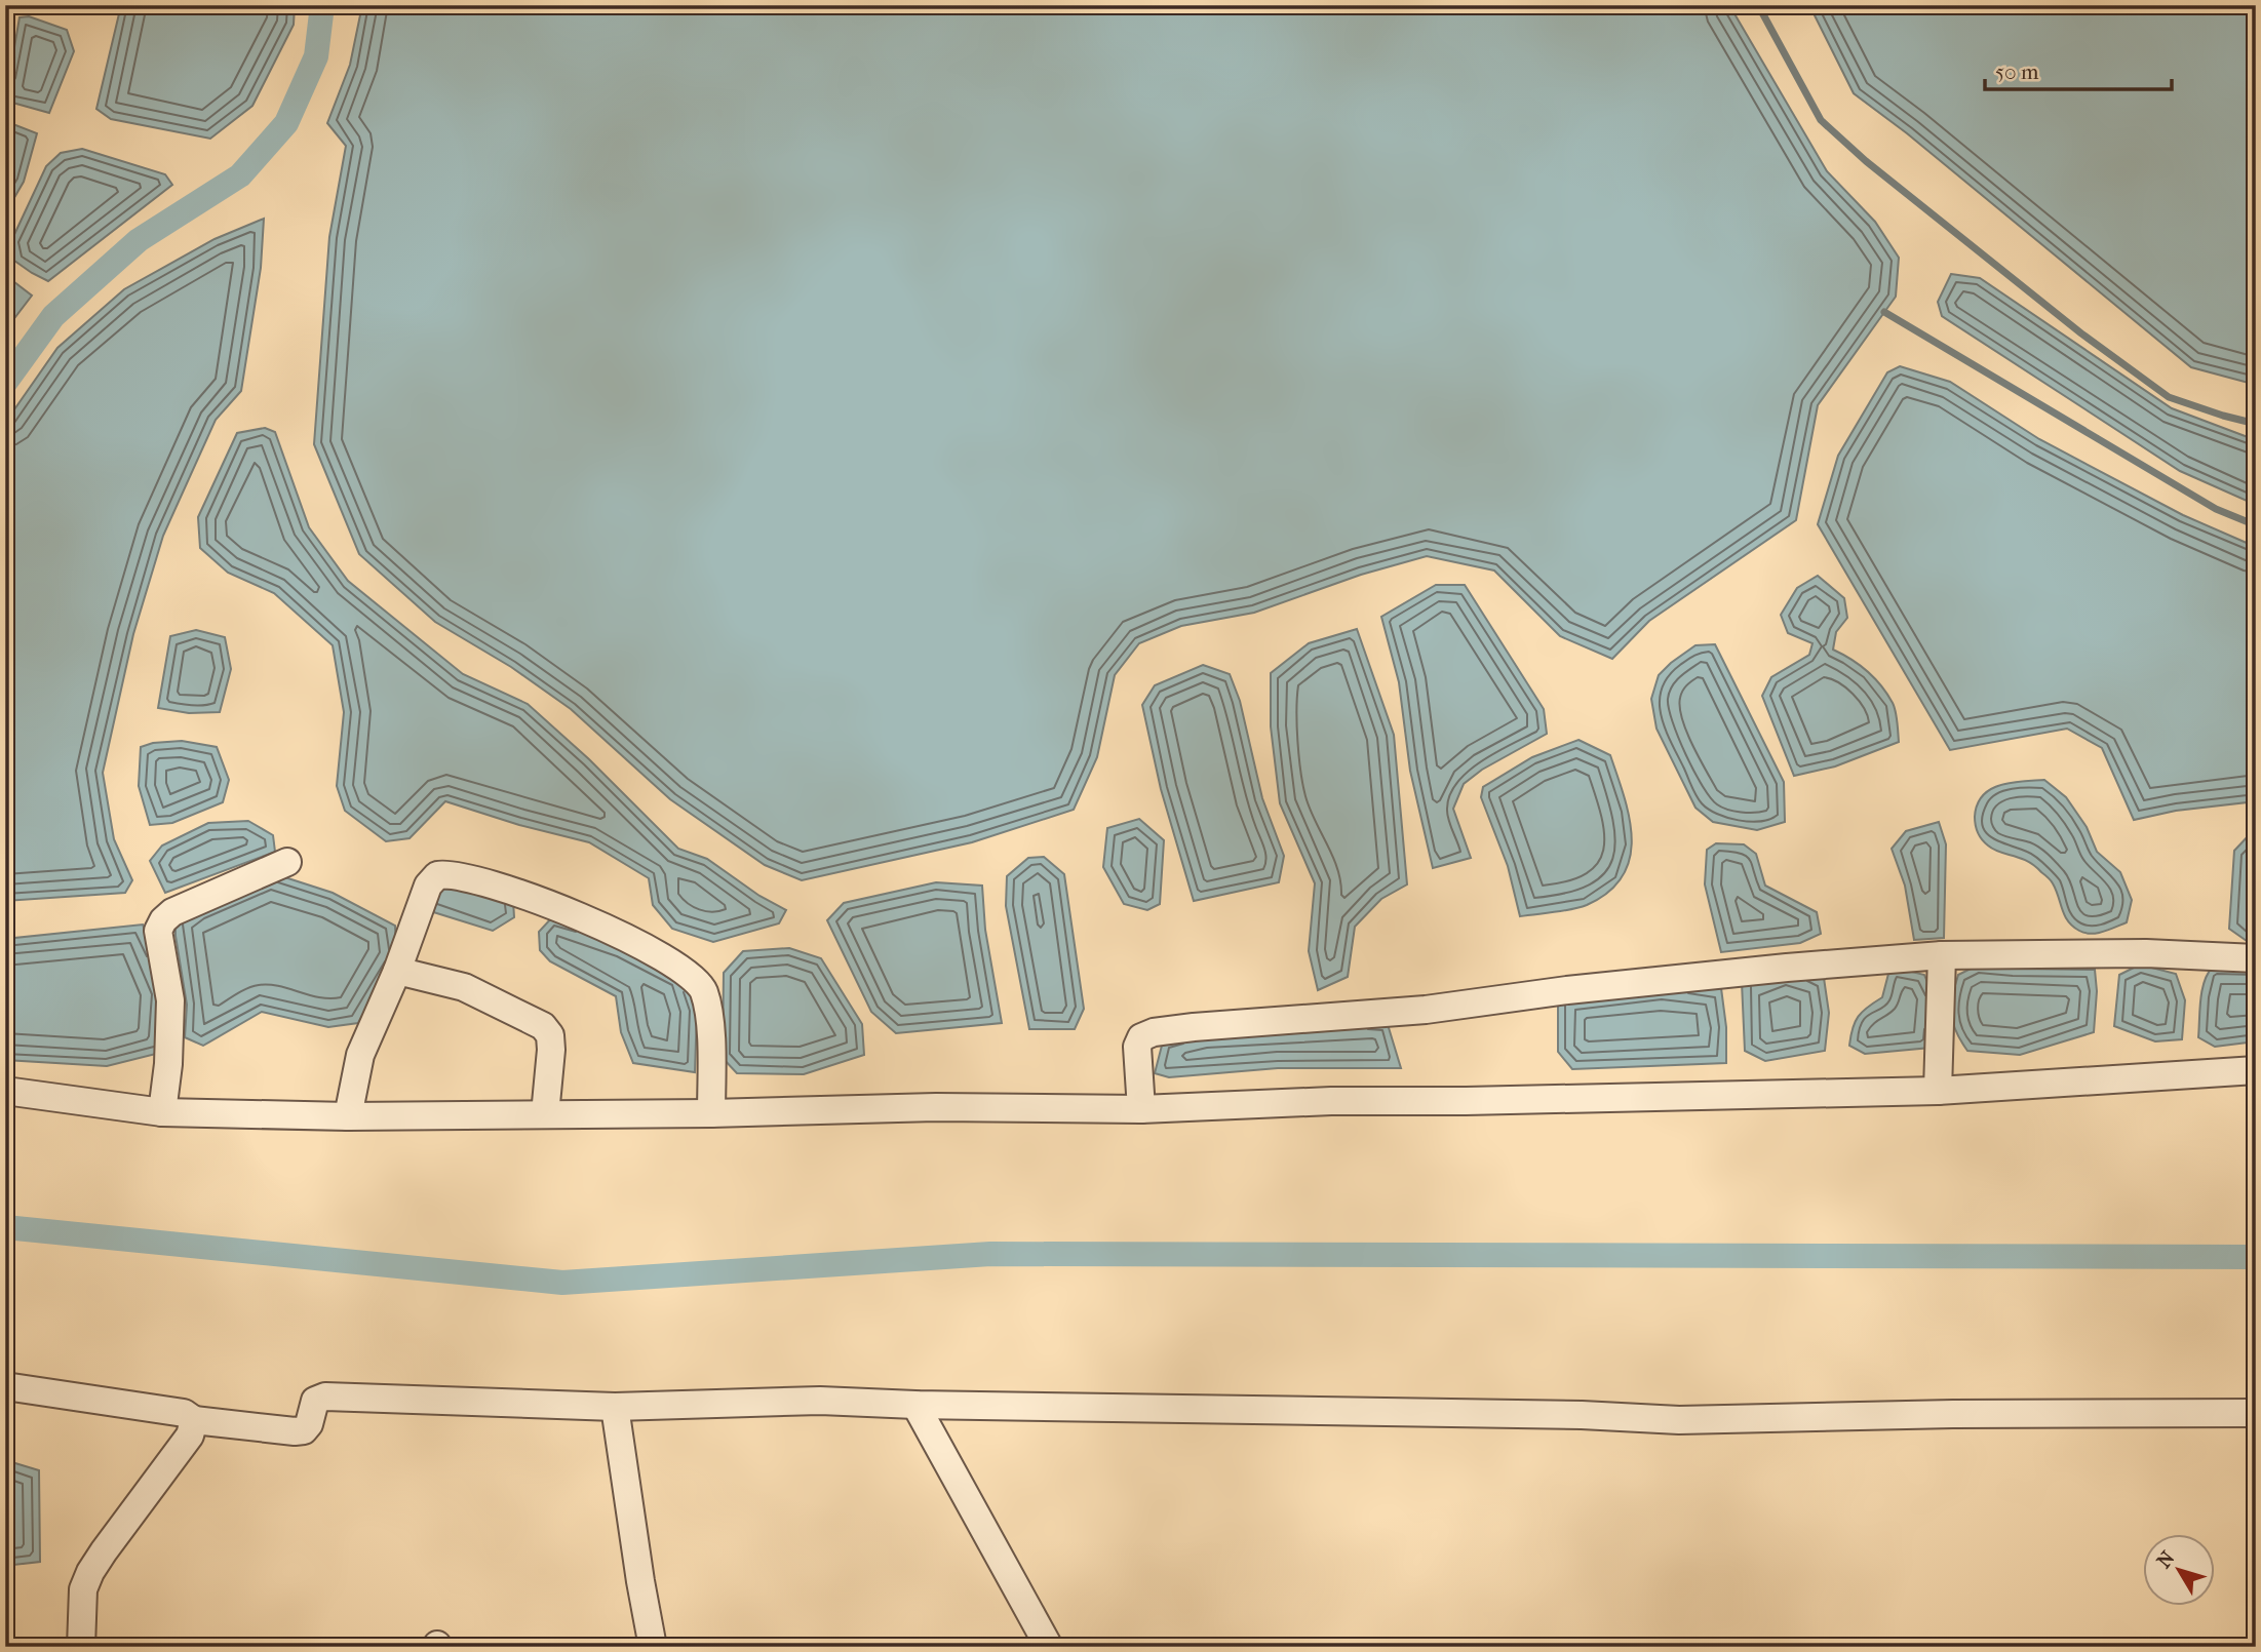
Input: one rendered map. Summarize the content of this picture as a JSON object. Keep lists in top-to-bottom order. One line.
{"scale_bar":"50 m","north":"top left"}
